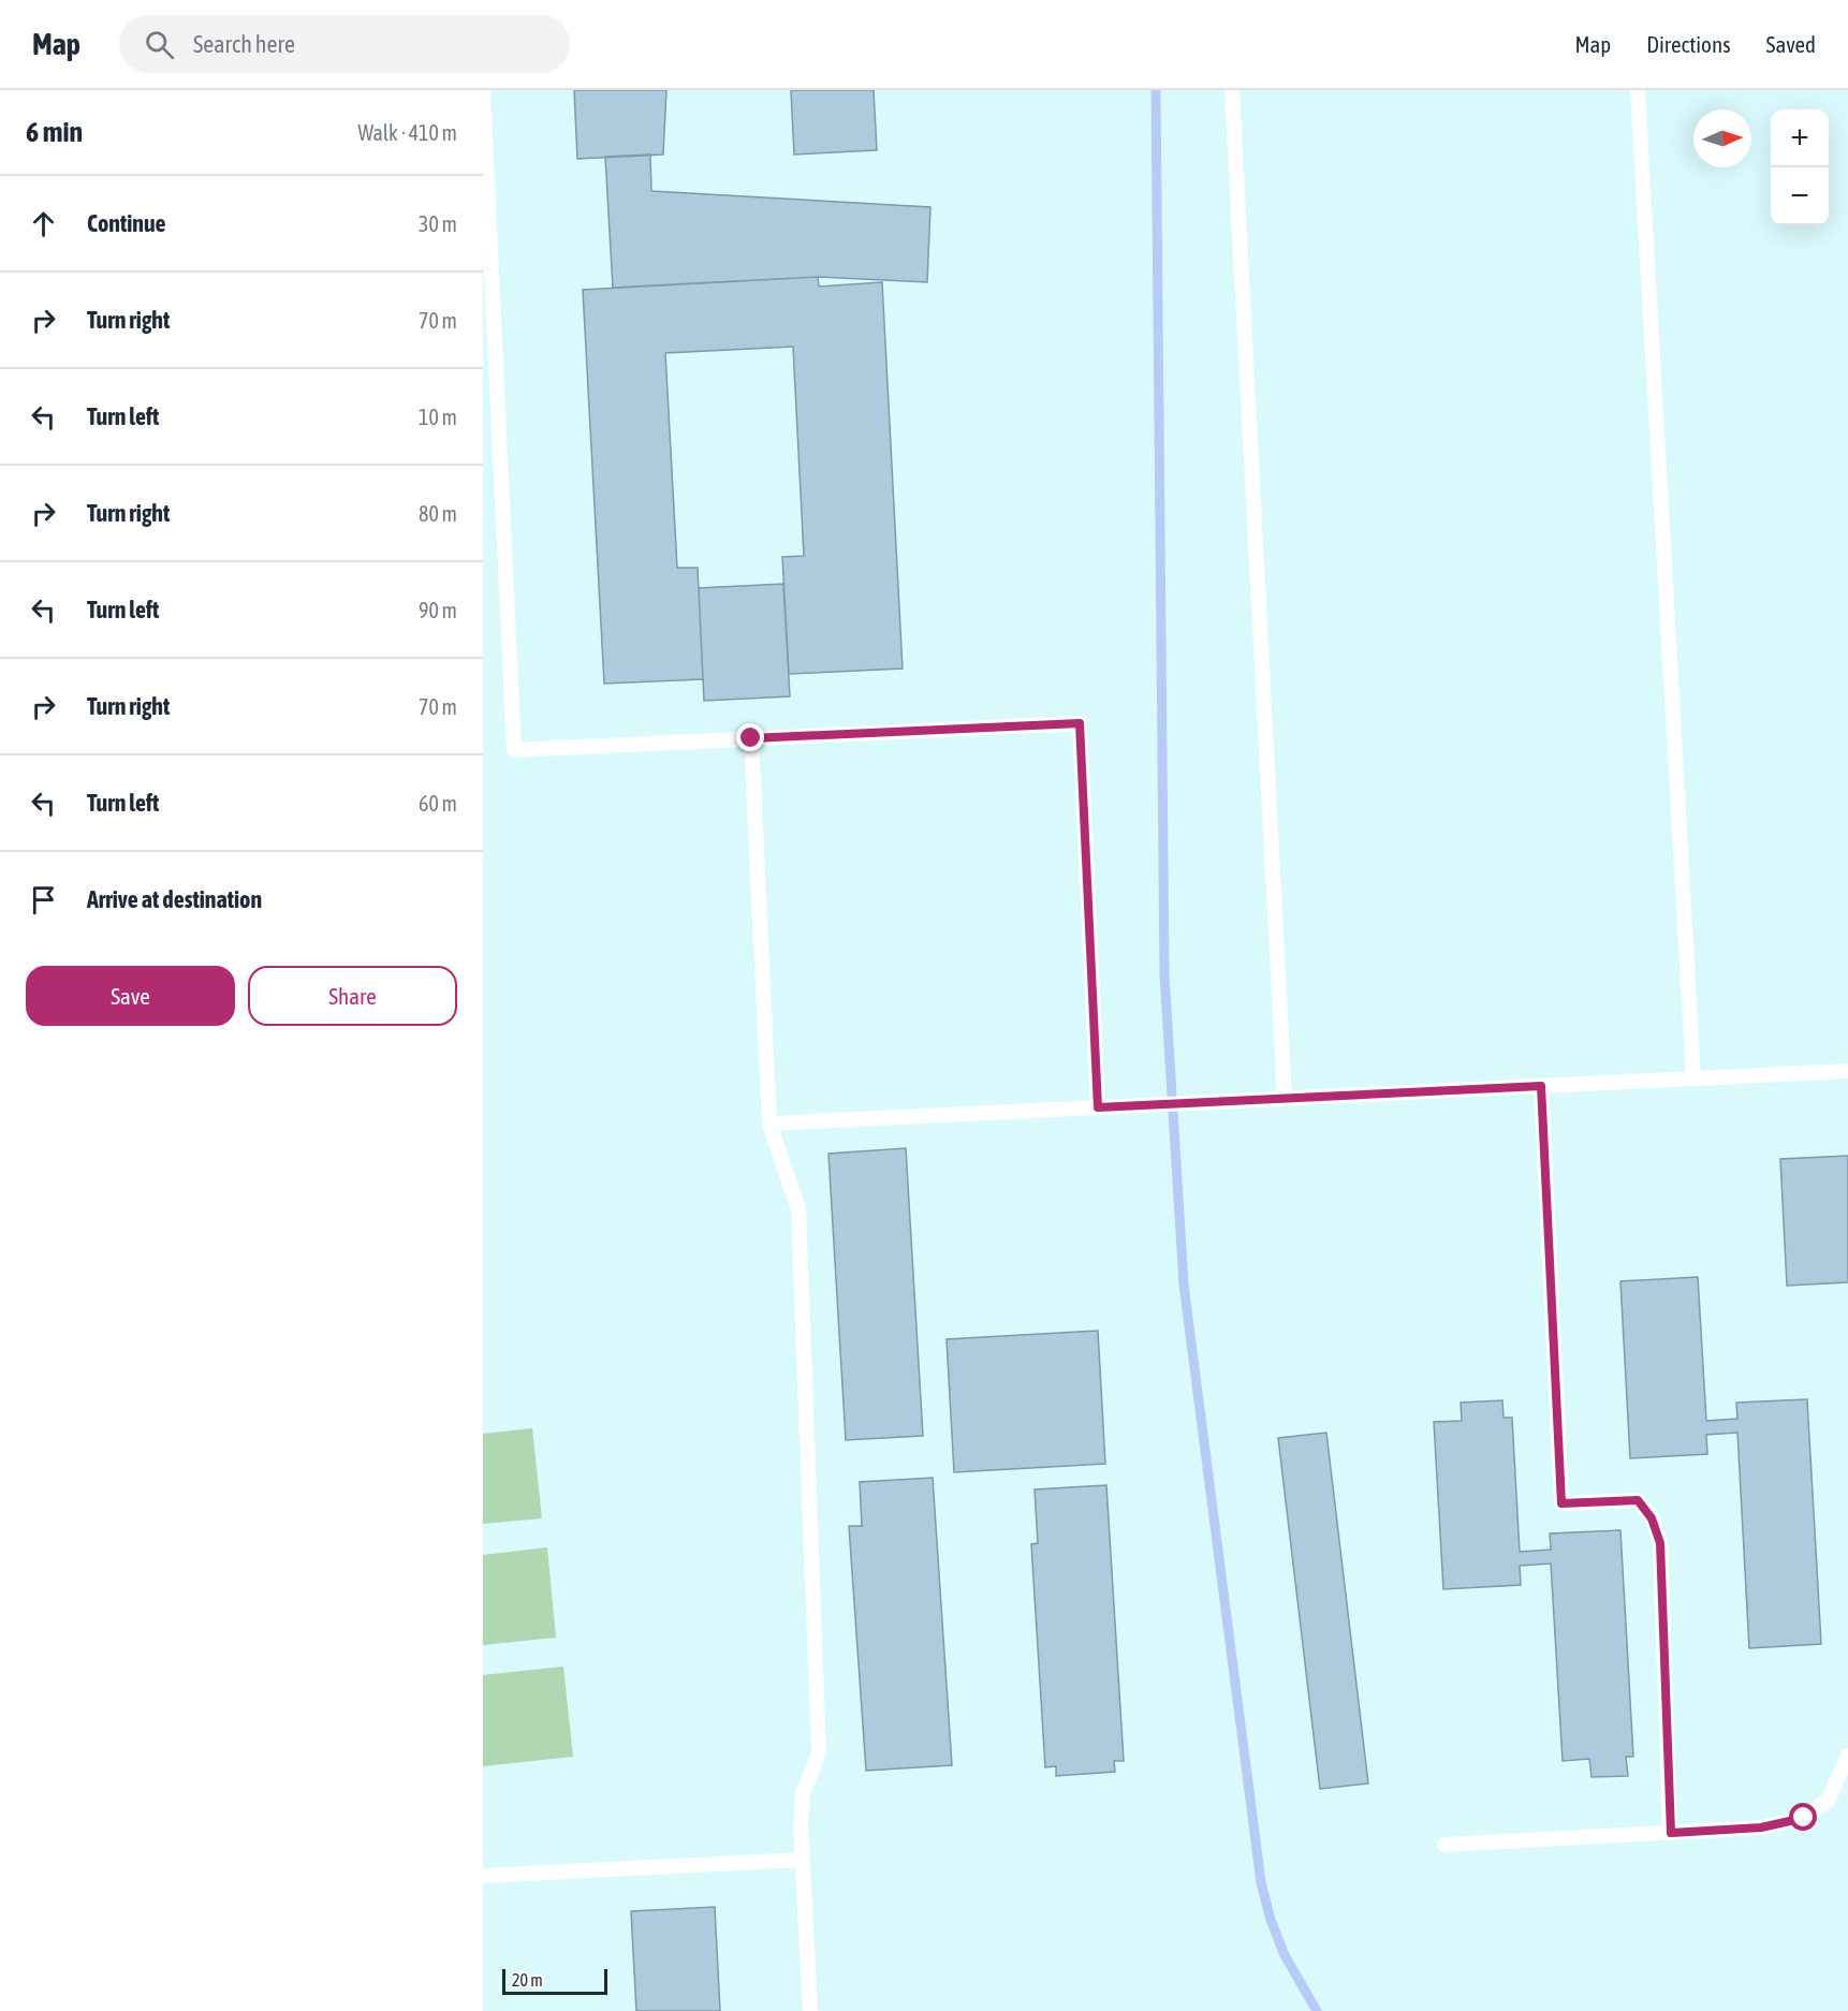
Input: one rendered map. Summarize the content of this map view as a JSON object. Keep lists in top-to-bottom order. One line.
{"scale_bar":"20 m","north":"right","page":{"header":"Map","search":"Search here","nav":["Map","Directions","Saved"],"heading":["6 min","Walk · 410 m"],"map_buttons":["+","−"],"list":[["Continue","30 m"],["Turn right","70 m"],["Turn left","10 m"],["Turn right","80 m"],["Turn left","90 m"],["Turn right","70 m"],["Turn left","60 m"],"Arrive at destination"],"buttons":["Save","Share"],"scale":"20 m"}}
